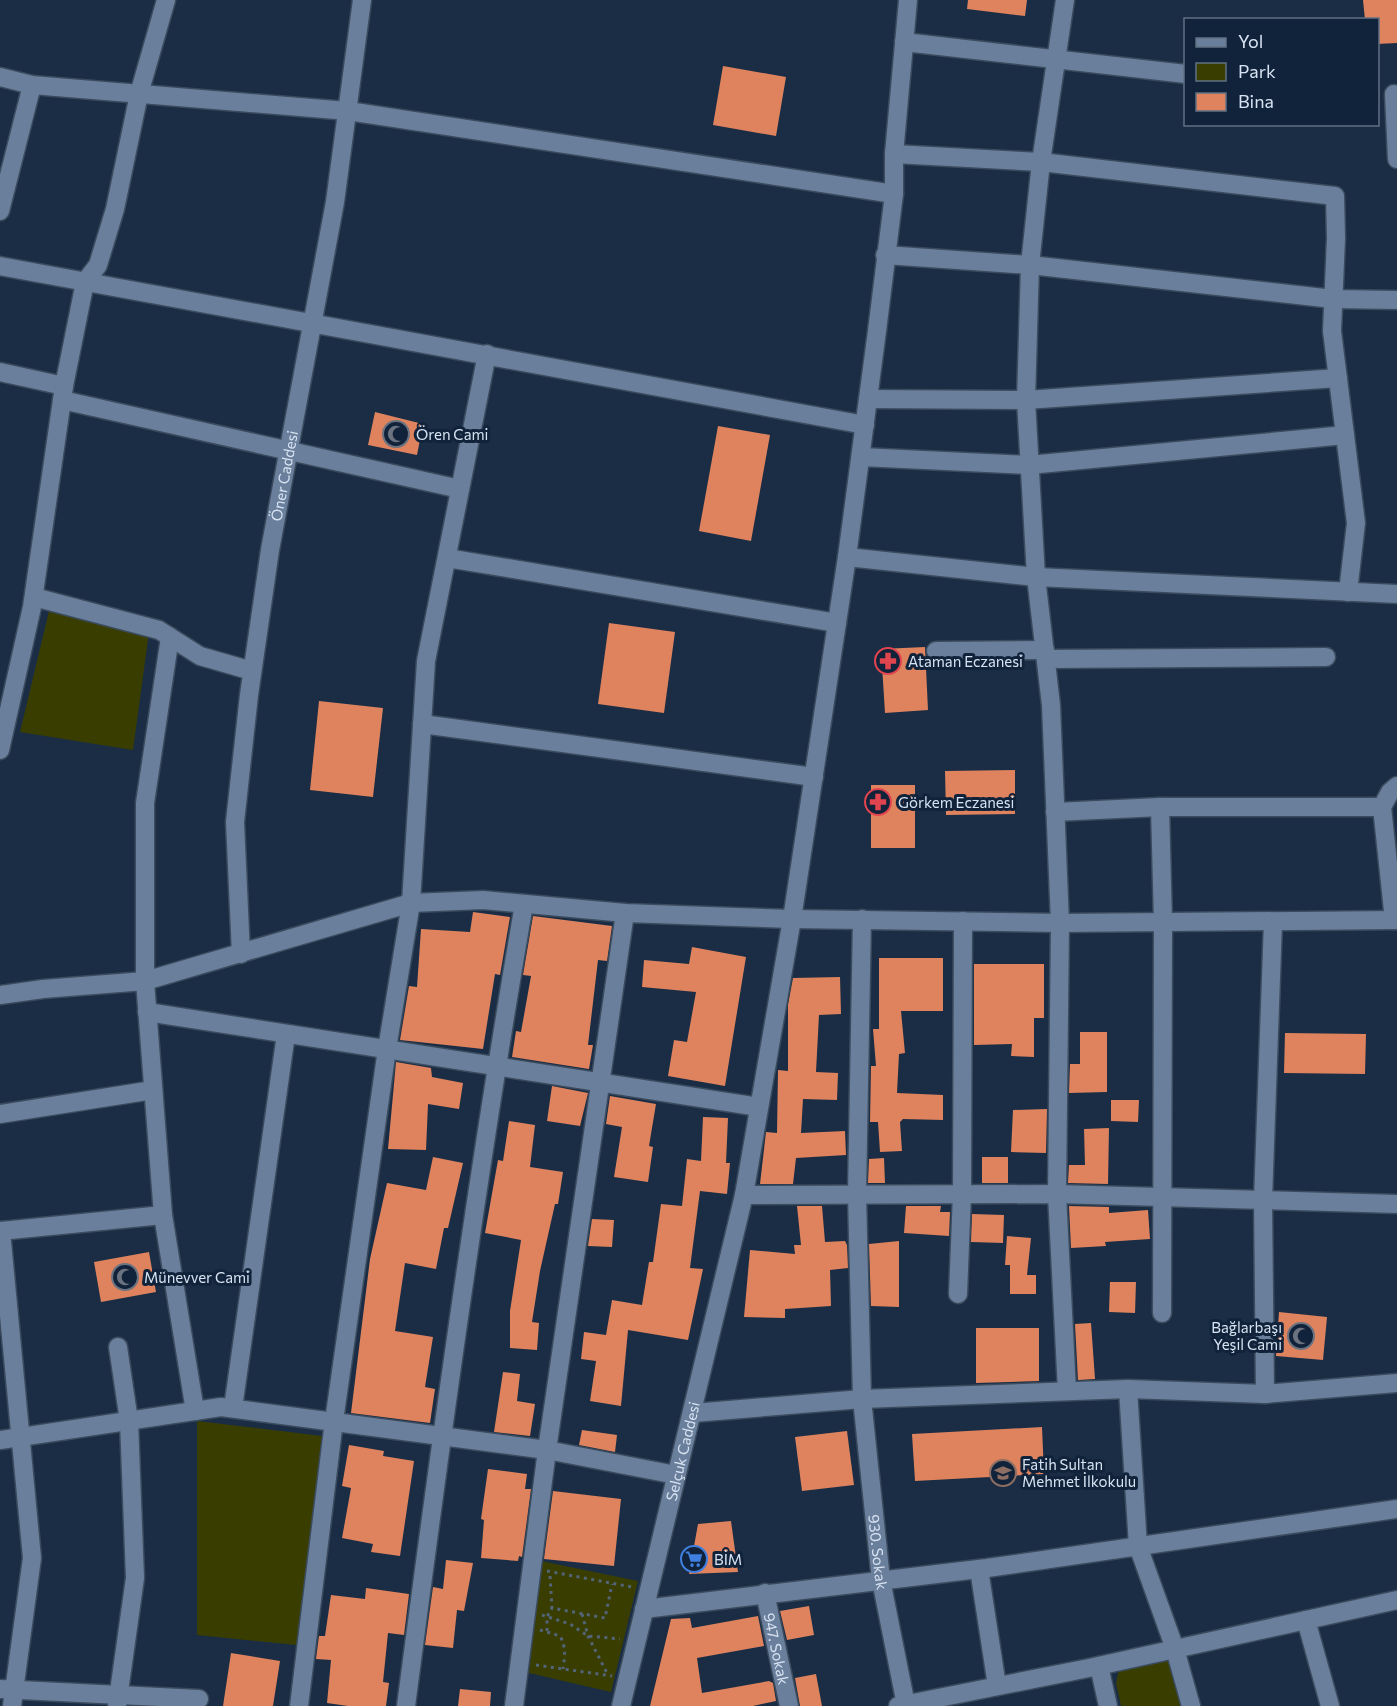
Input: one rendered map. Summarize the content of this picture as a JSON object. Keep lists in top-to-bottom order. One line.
{"streets":{"street":["Öner Caddesi","Selçuk Caddesi","930. Sokak","947. Sokak"]},"places":{"mosque":["Ören Cami","Münevver Cami","Bağlarbaşı Yeşil Cami"],"pharmacy":["Ataman Eczanesi","Görkem Eczanesi"],"school or university":["Fatih Sultan Mehmet İlkokulu"],"supermarket":["BİM"]},"legend":["Yol","Park","Bina"]}
